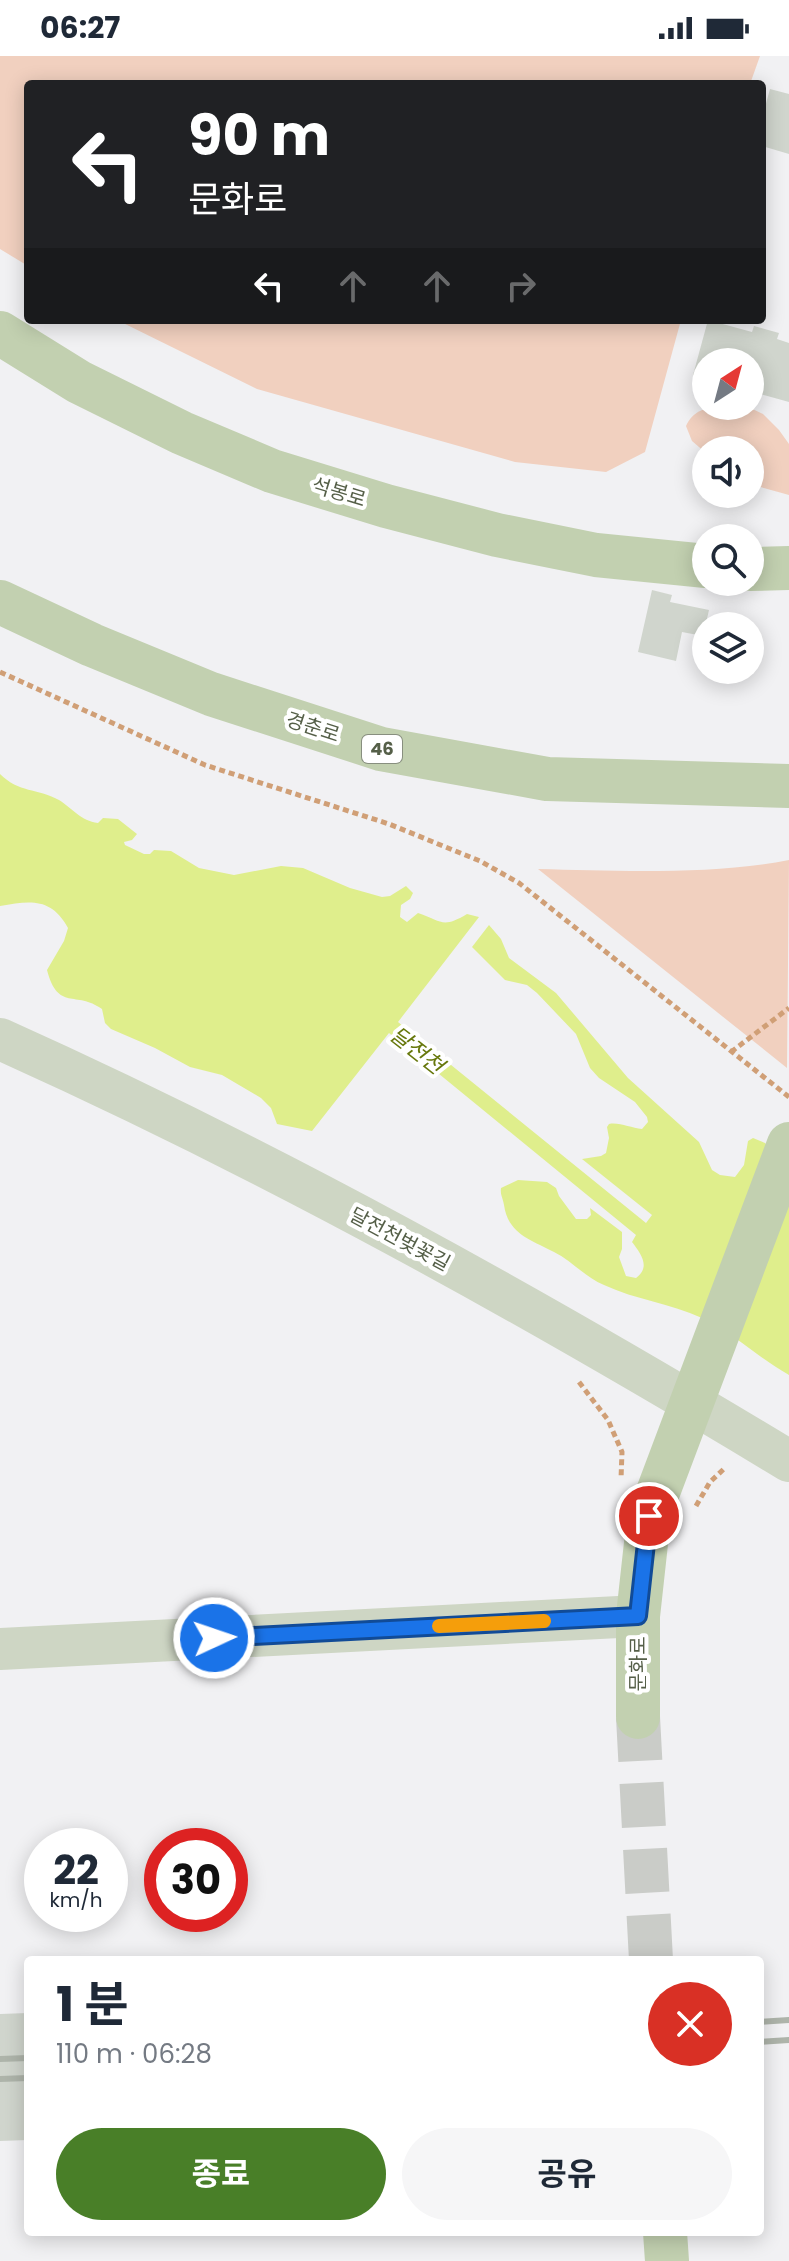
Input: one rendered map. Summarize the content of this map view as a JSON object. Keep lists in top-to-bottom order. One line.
{"streets":{"main road":["석봉로","경춘로","46","문화로"],"street":["달전천벚꽃길"]},"water":["달전천"],"north":"top right","page":{"status":"06:27","turn":["90 m","문화로"],"speed":"22 km/h","limit":"30","heading":["1 분","110 m · 06:28"],"buttons":["종료","공유"]}}
